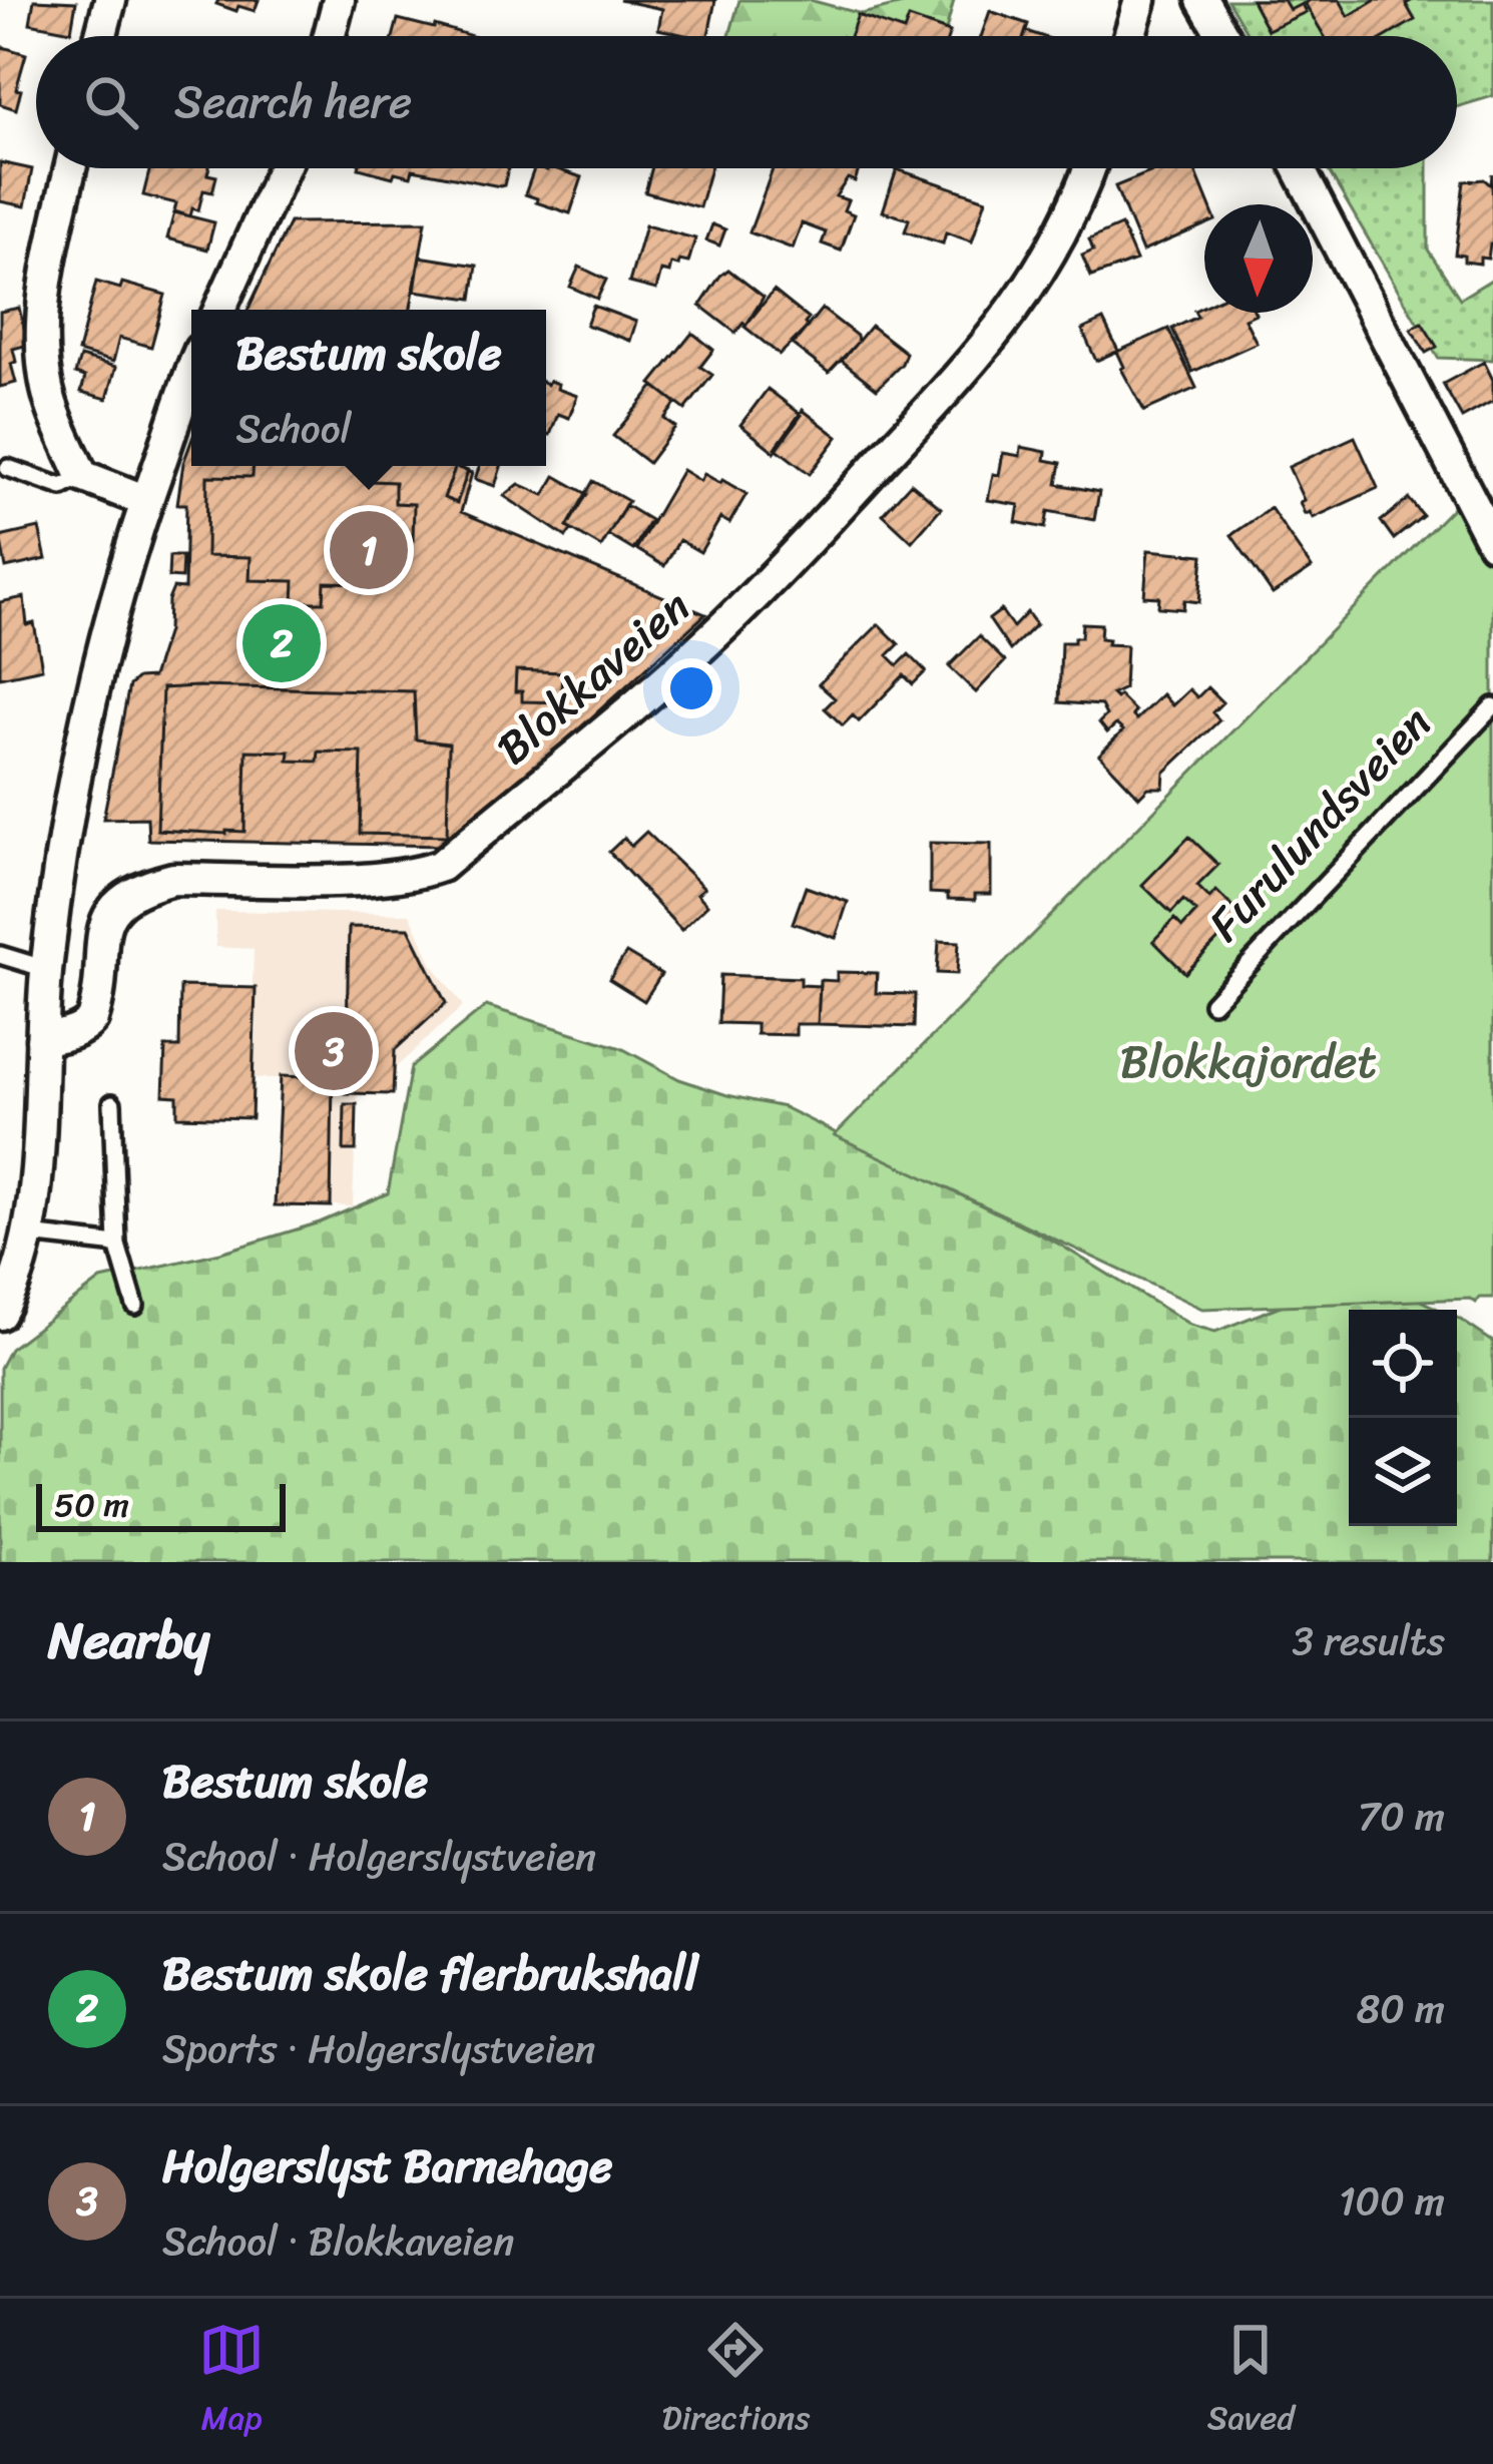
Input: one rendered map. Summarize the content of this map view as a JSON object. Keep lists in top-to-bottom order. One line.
{"streets":{"street":["Blokkaveien"],"lane":["Furulundsveien"]},"parks":["Blokkajordet"],"scale_bar":"50 m","north":"bottom","page":{"search":"Search here","popup":["Bestum skole","School"],"pins":["1","2","3"],"scale":"50 m","heading":["Nearby","3 results"],"list":[{"mark":"1","name":"Bestum skole","note":"School · Holgerslystveien","value":"70 m"},{"mark":"2","name":"Bestum skole flerbrukshall","note":"Sports · Holgerslystveien","value":"80 m"},{"mark":"3","name":"Holgerslyst Barnehage","note":"School · Blokkaveien","value":"100 m"}],"nav":["Map","Directions","Saved"]}}
